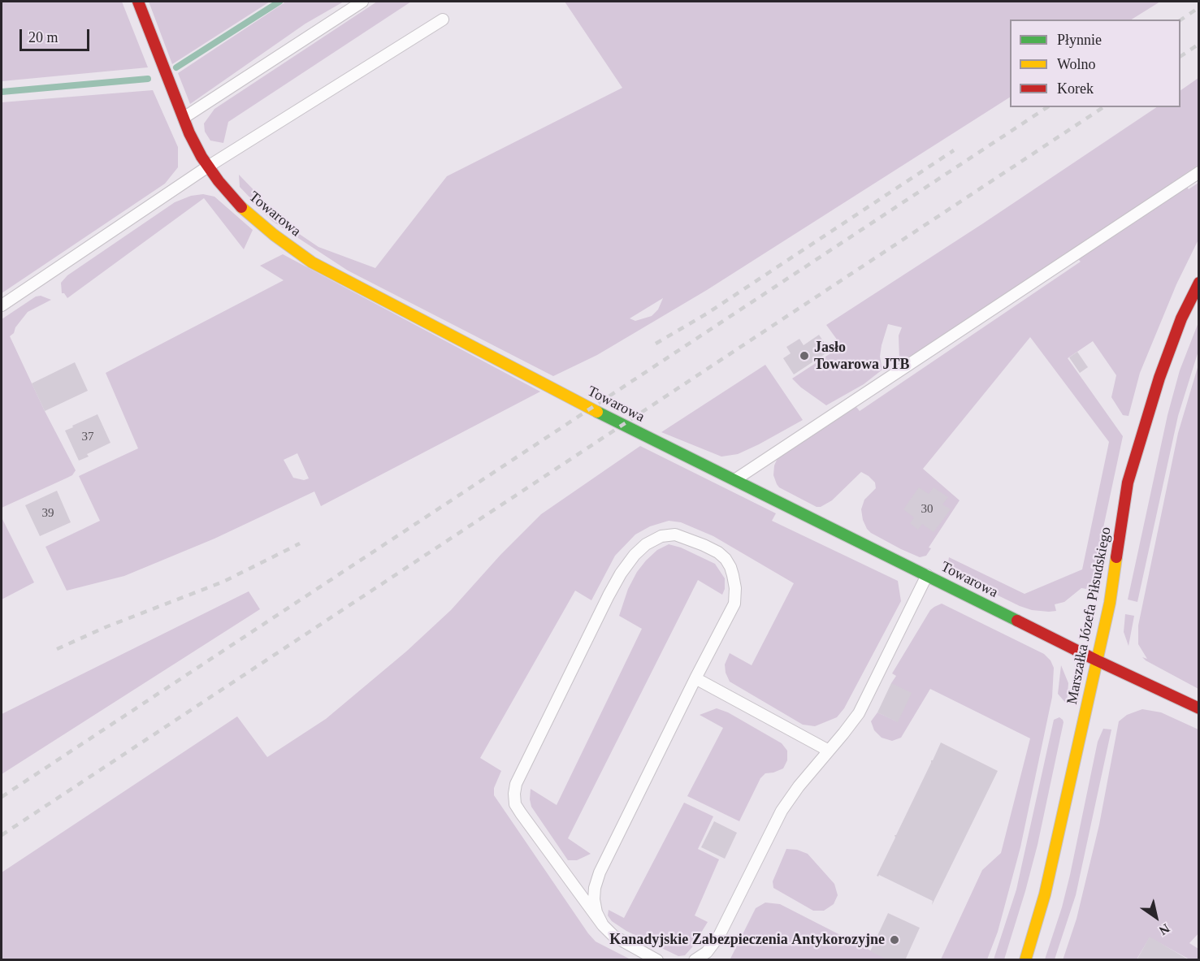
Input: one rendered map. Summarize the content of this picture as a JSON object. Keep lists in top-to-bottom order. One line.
{"streets":{"street":["Towarowa","Marszałka Józefa Piłsudskiego"]},"crossings":[["Towarowa","Marszałka Józefa Piłsudskiego"]],"places":["Jasło Towarowa JTB","Kanadyjskie Zabezpieczenia Antykorozyjne"],"house_numbers":["37","30","39"],"legend":["Płynnie","Wolno","Korek"],"scale_bar":"20 m","north":"bottom right"}
